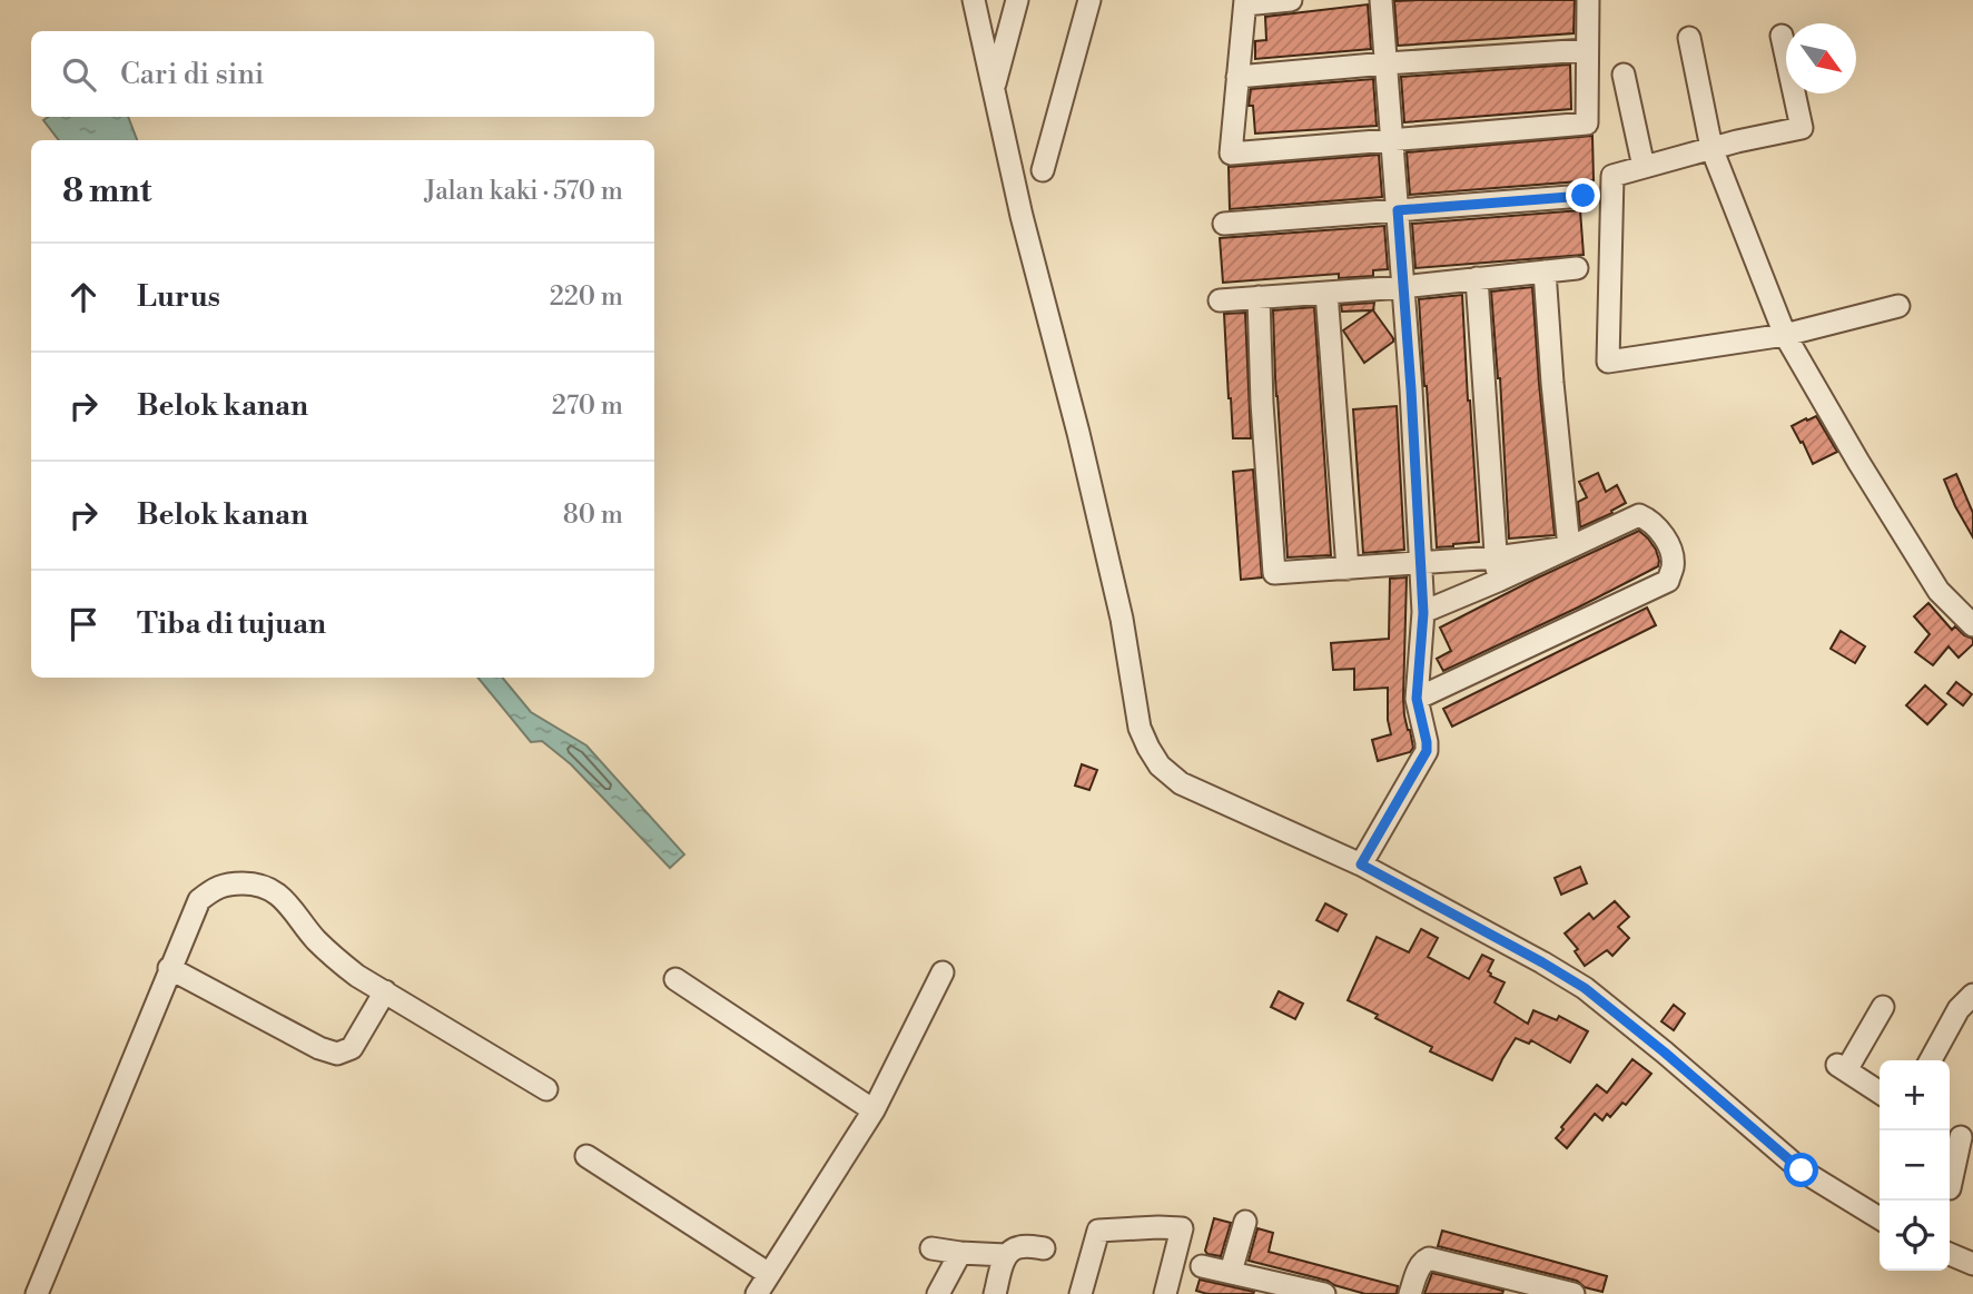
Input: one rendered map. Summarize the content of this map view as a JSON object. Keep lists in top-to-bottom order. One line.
{"north":"bottom right","page":{"search":"Cari di sini","heading":["8 mnt","Jalan kaki · 570 m"],"list":[["Lurus","220 m"],["Belok kanan","270 m"],["Belok kanan","80 m"],"Tiba di tujuan"],"map_buttons":["+","−"]}}
